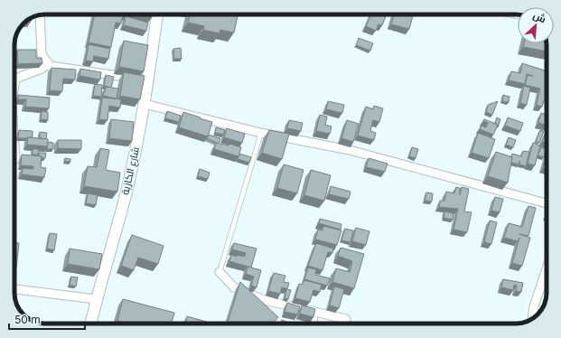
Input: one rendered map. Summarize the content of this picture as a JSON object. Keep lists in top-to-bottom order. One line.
{"streets":{"street":["شارع الكازية"]},"scale_bar":"50 m","north":"top right"}
